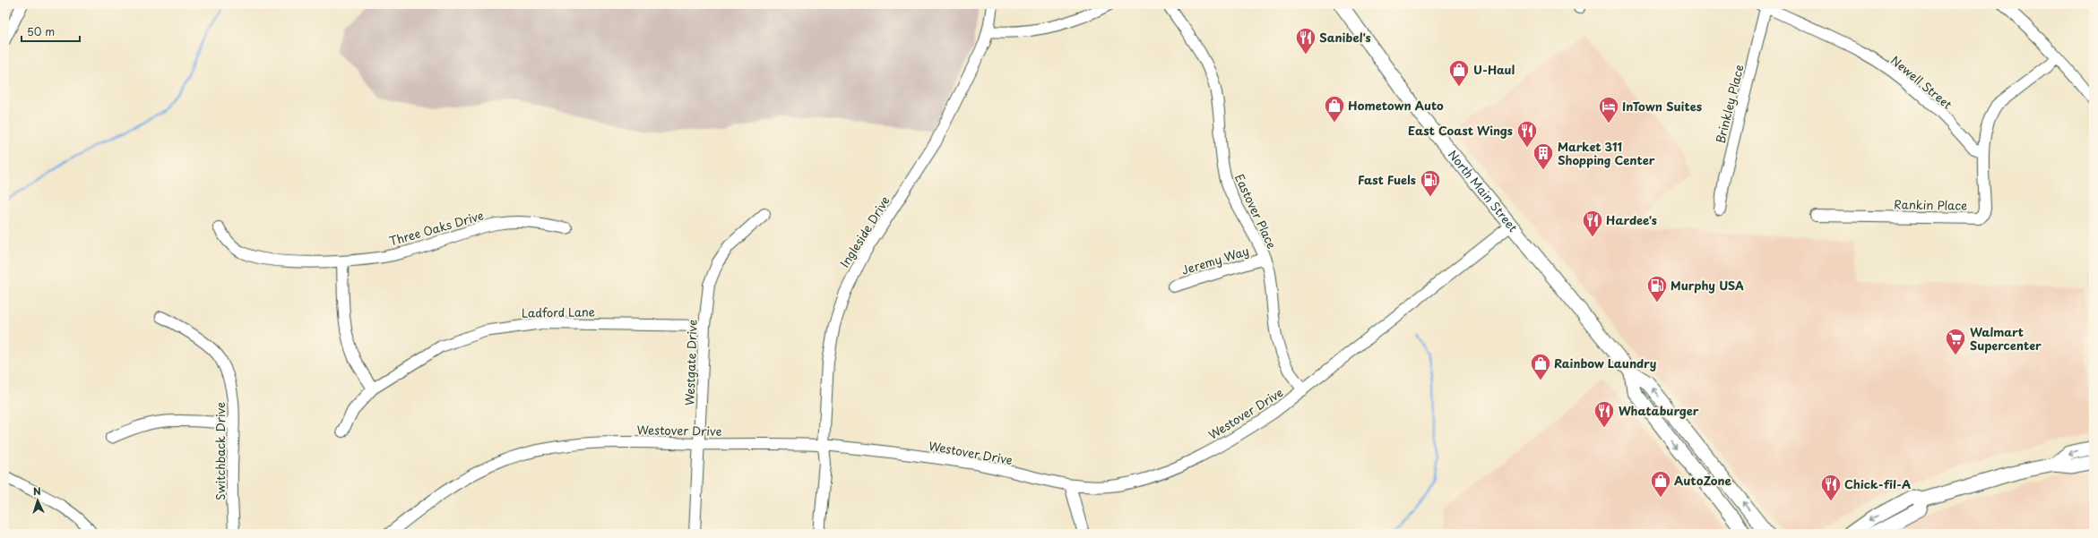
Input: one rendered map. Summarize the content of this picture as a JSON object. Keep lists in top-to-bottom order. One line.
{"streets":{"main road":["North Main Street"],"street":["Newell Street","Brinkley Place","Rankin Place","Eastover Place","Three Oaks Drive","Ingleside Drive","Jeremy Way","Ladford Lane","Westgate Drive","Westover Drive","Switchback Drive"]},"crossings":[["Newell Street","Brinkley Place"],["Newell Street","Rankin Place"],["North Main Street","Westover Drive"],["Eastover Place","Jeremy Way"],["Eastover Place","Westover Drive"],["Ingleside Drive","Westover Drive"],["Ladford Lane","Westgate Drive"],["Westgate Drive","Westover Drive"]],"places":{"restaurant":["Sanibel's","East Coast Wings","Hardee's","Whataburger","Chick-fil-A"],"shop":["U-Haul","Hometown Auto","Rainbow Laundry","AutoZone"],"hotel":["InTown Suites"],"building":["Market 311 Shopping Center"],"fuel station":["Fast Fuels","Murphy USA"],"supermarket":["Walmart Supercenter"]},"scale_bar":"50 m","north":"top"}
